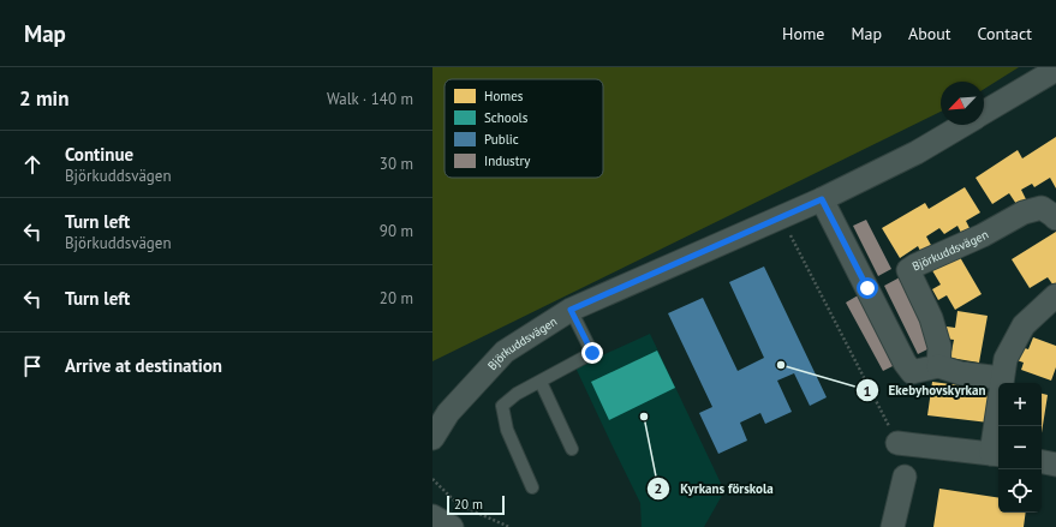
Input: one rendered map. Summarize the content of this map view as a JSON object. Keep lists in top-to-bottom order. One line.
{"streets":{"street":["Björkuddsvägen"]},"places":["Ekebyhovskyrkan","Kyrkans förskola"],"legend":["Homes","Schools","Public","Industry"],"scale_bar":"20 m","north":"bottom left","page":{"header":"Map","nav":["Home","Map","About","Contact"],"heading":["2 min","Walk · 140 m"],"list":[["Continue","Björkuddsvägen","30 m"],["Turn left","Björkuddsvägen","90 m"],["Turn left","20 m"],"Arrive at destination"],"map_buttons":["+","−"],"scale":"20 m"}}
